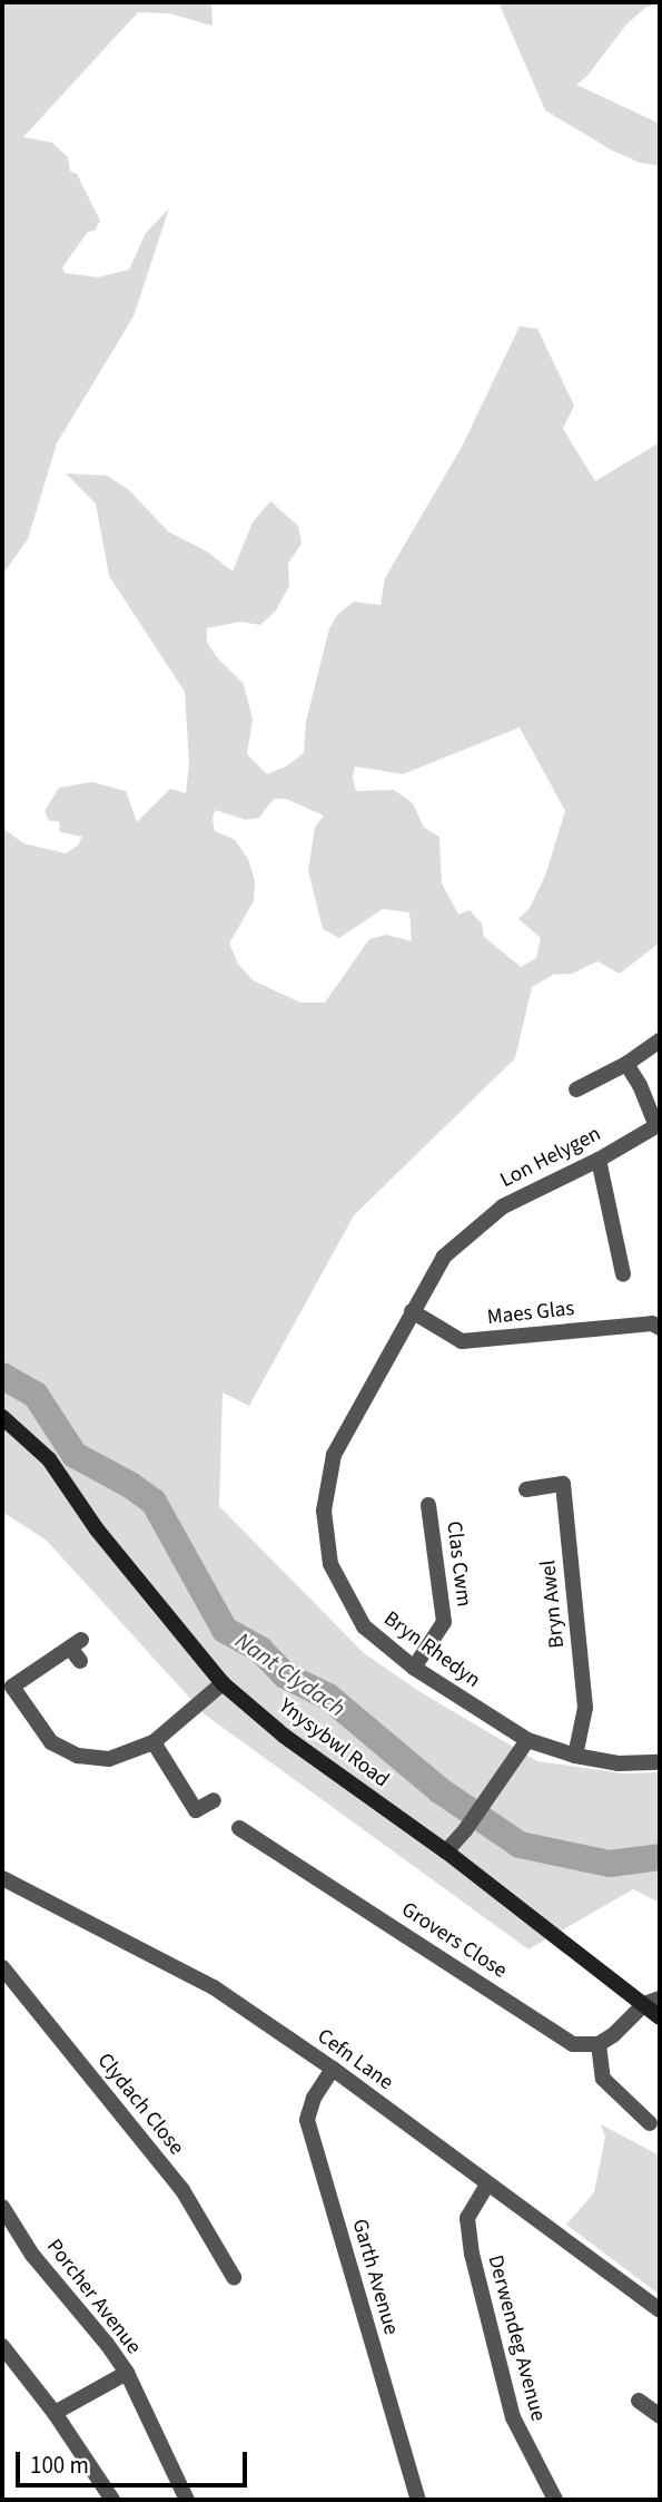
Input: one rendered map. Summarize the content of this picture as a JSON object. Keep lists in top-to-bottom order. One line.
{"streets":{"main road":["Ynysybwl Road"],"street":["Lon Helygen","Maes Glas","Clas Cwm","Bryn Awel","Bryn Rhedyn","Grovers Close","Cefn Lane","Clydach Close","Garth Avenue","Porcher Avenue","Derwendeg Avenue"]},"crossings":[["Lon Helygen","Maes Glas"],["Lon Helygen","Bryn Rhedyn"],["Maes Glas","Bryn Rhedyn"],["Clas Cwm","Bryn Rhedyn"],["Bryn Awel","Bryn Rhedyn"],["Cefn Lane","Garth Avenue"],["Cefn Lane","Derwendeg Avenue"]],"water":["Nant Clydach"],"scale_bar":"100 m"}
